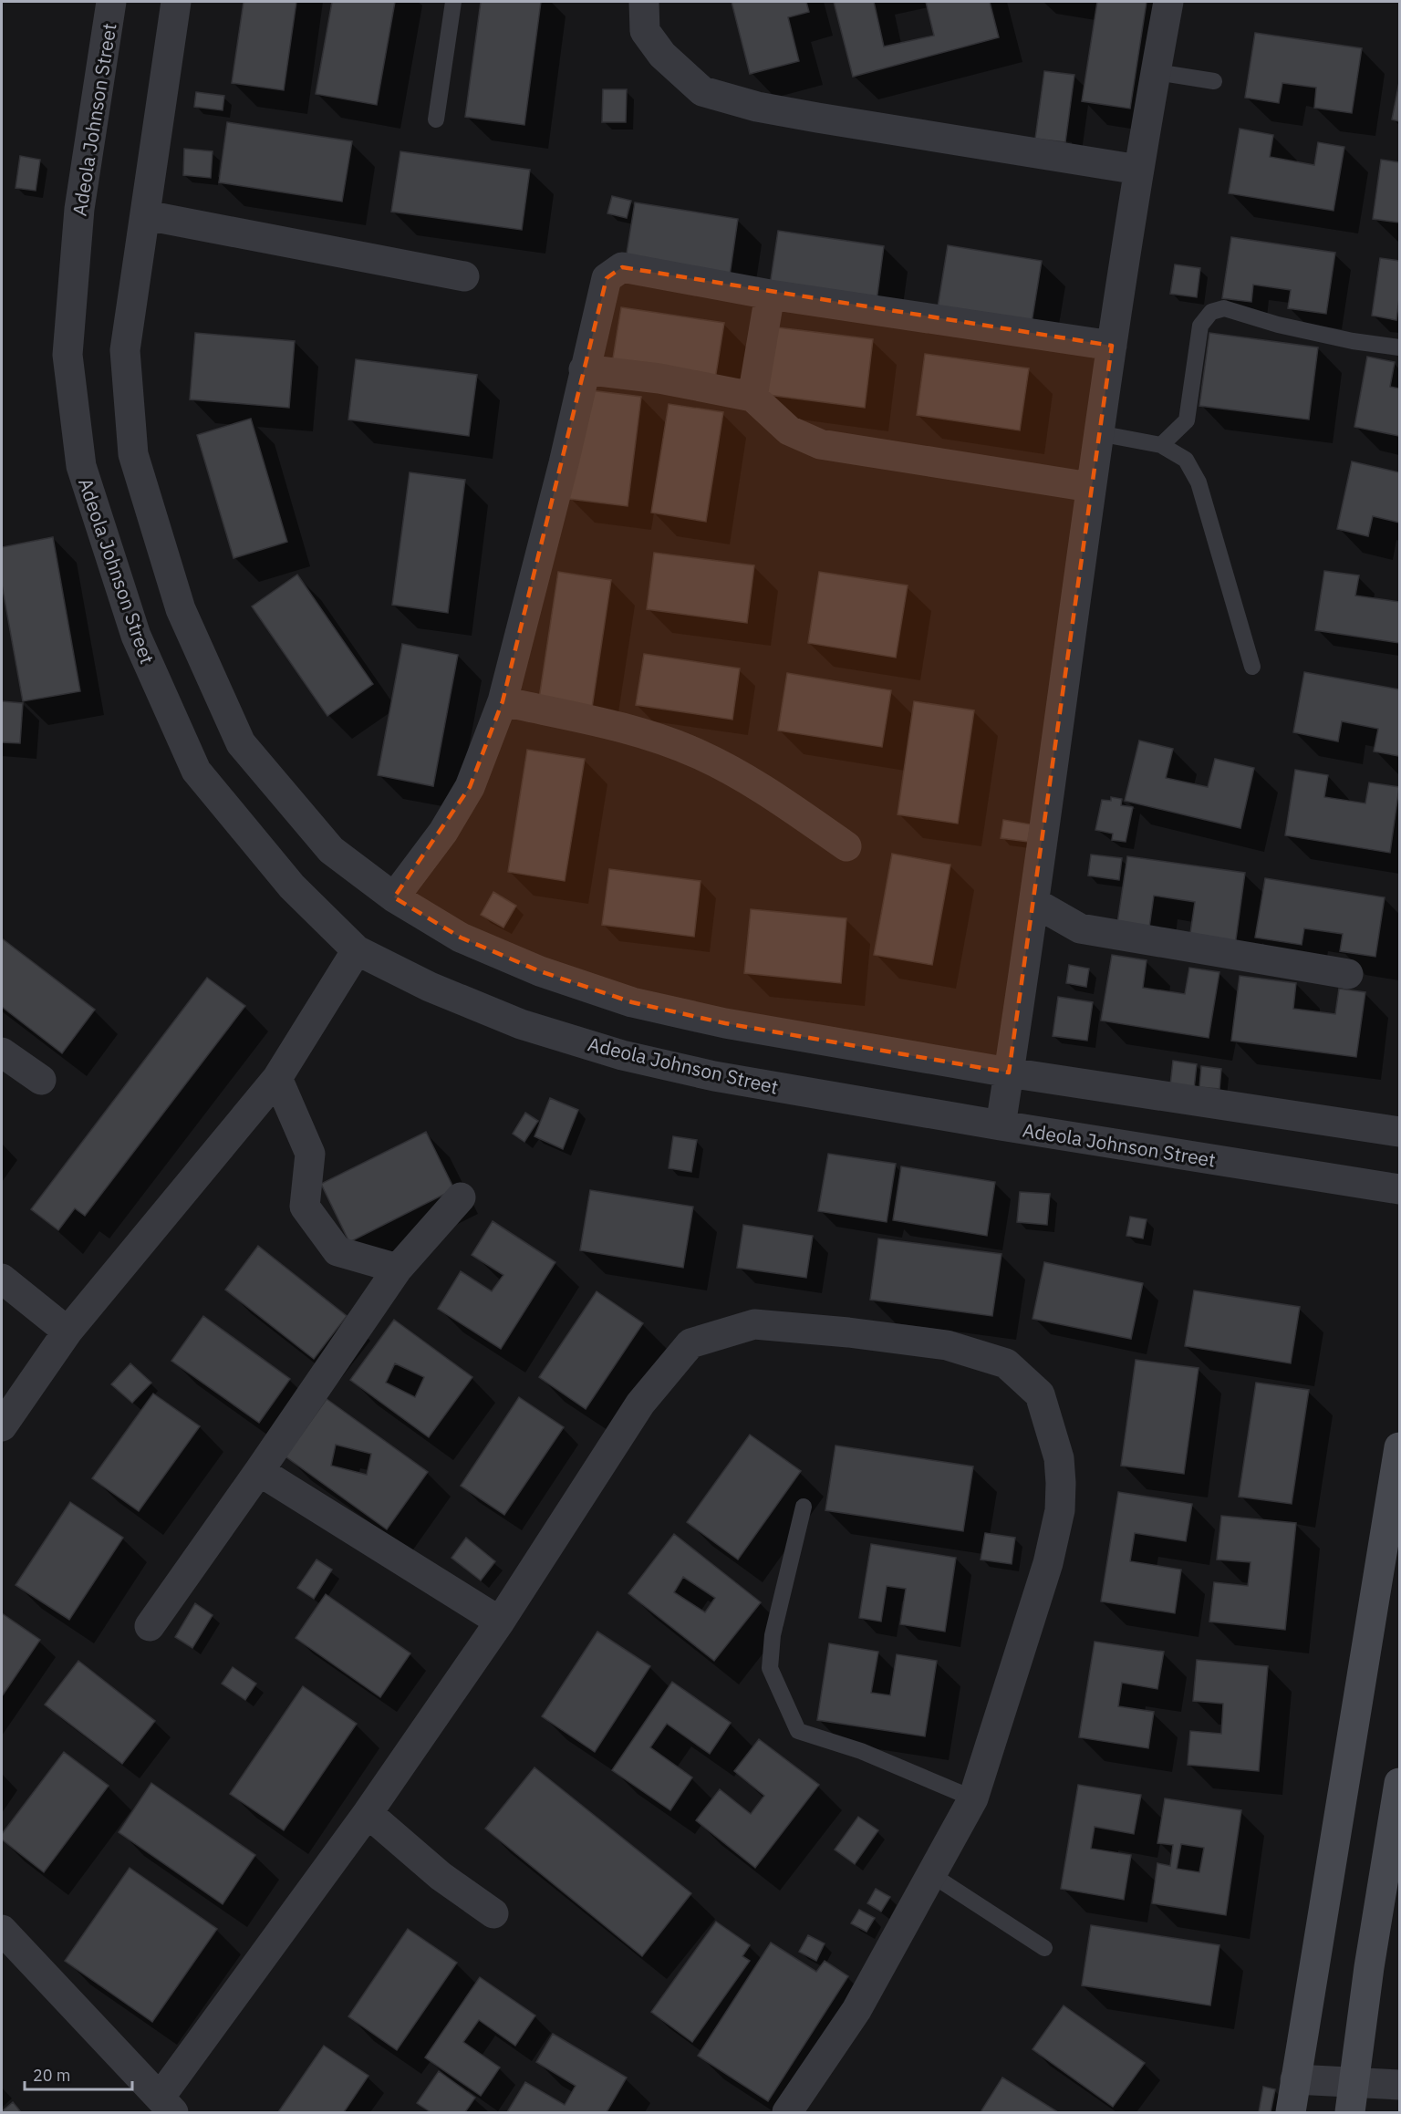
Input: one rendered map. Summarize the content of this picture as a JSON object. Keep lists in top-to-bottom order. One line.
{"streets":{"street":["Adeola Johnson Street"]},"scale_bar":"20 m"}
